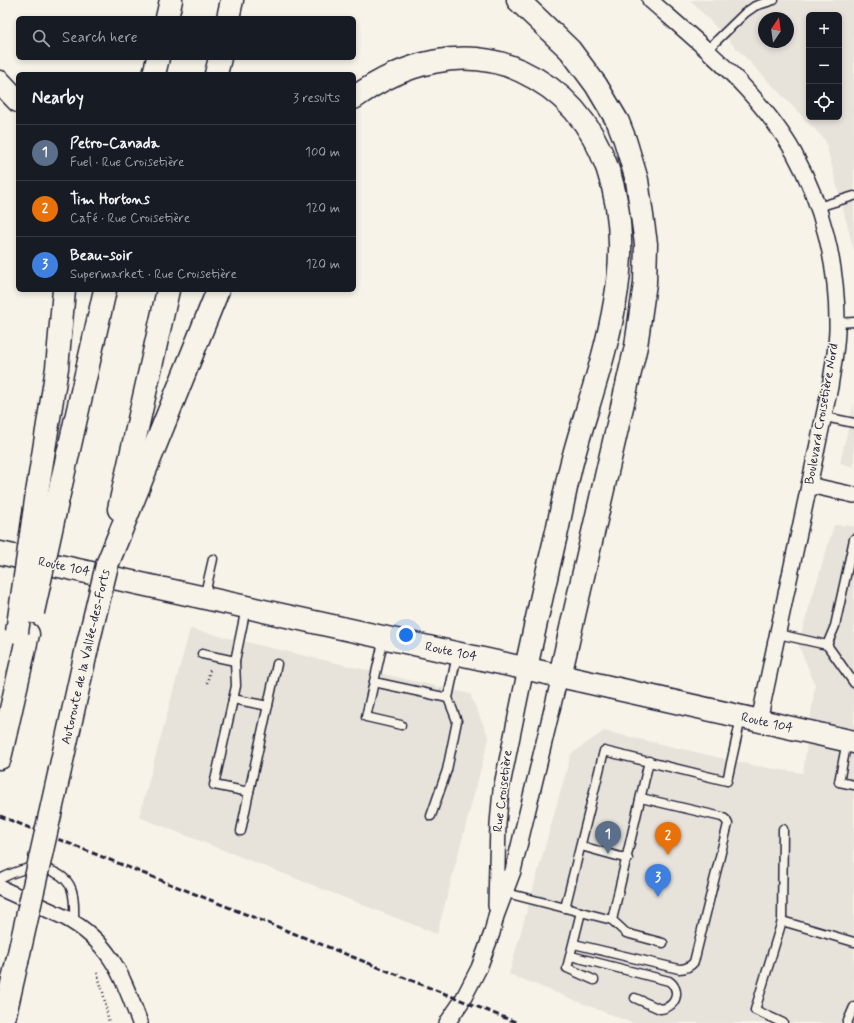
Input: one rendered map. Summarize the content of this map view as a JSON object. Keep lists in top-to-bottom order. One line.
{"streets":{"main road":["Route 104","Autoroute de la Vallée-des-Forts"],"street":["Boulevard Croisetière Nord","Rue Croisetière"]},"crossings":[["Boulevard Croisetière Nord","Route 104"],["Route 104","Rue Croisetière"]],"north":"top","page":{"map_buttons":["+","−"],"search":"Search here","heading":["Nearby","3 results"],"list":[{"mark":"1","name":"Petro-Canada","note":"Fuel · Rue Croisetière","value":"100 m"},{"mark":"2","name":"Tim Hortons","note":"Café · Rue Croisetière","value":"120 m"},{"mark":"3","name":"Beau-soir","note":"Supermarket · Rue Croisetière","value":"120 m"}],"pins":["1","2","3"]}}
